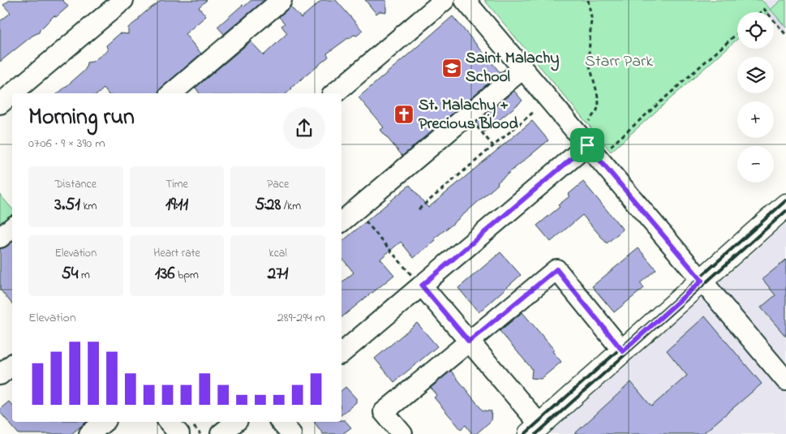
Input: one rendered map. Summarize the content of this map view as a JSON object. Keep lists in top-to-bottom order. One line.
{"parks":["Starr Park"],"places":{"school or university":["Saint Malachy School"],"church":["St. Malachy + Precious Blood"]},"page":{"map_buttons":["+","−"],"heading":["Morning run","07:06 · 9 × 390 m"],"stats":[["Distance","3.51 km"],["Time","19:11"],["Pace","5:28 /km"],["Elevation","54 m"],["Heart rate","136 bpm"],["kcal","271"]],"chart":["Elevation","289–294 m"]}}
